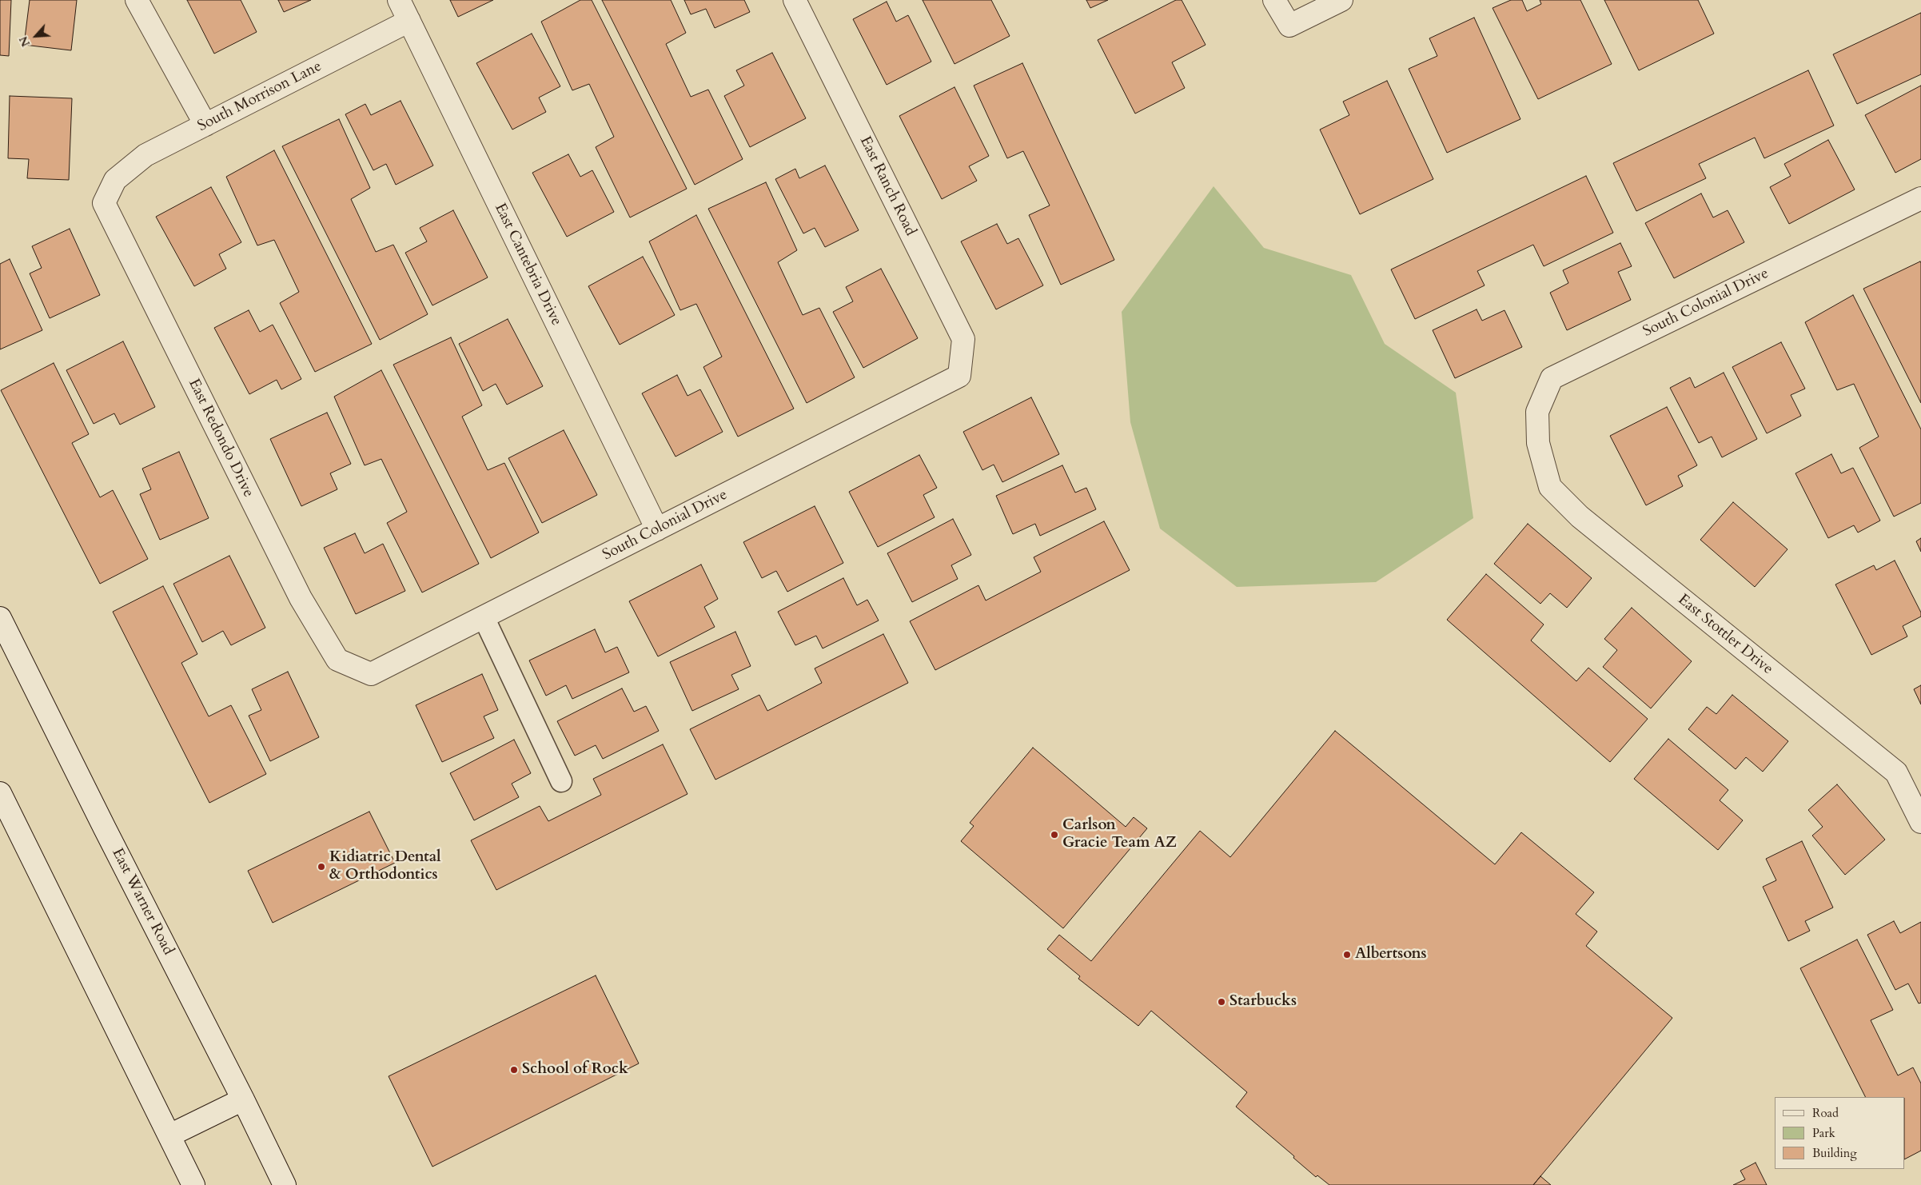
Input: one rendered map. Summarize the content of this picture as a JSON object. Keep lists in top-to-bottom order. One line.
{"streets":{"street":["South Morrison Lane","East Ranch Road","East Cantebria Drive","South Colonial Drive","East Redondo Drive","East Stottler Drive","East Warner Road"]},"crossings":[["South Morrison Lane","East Cantebria Drive"],["South Morrison Lane","East Redondo Drive"],["East Ranch Road","South Colonial Drive"],["East Cantebria Drive","South Colonial Drive"],["South Colonial Drive","East Redondo Drive"],["South Colonial Drive","East Stottler Drive"]],"places":["Carlson Gracie Team AZ","Kidiatric Dental & Orthodontics","Albertsons","Starbucks","School of Rock"],"legend":["Road","Park","Building"],"north":"bottom left"}
